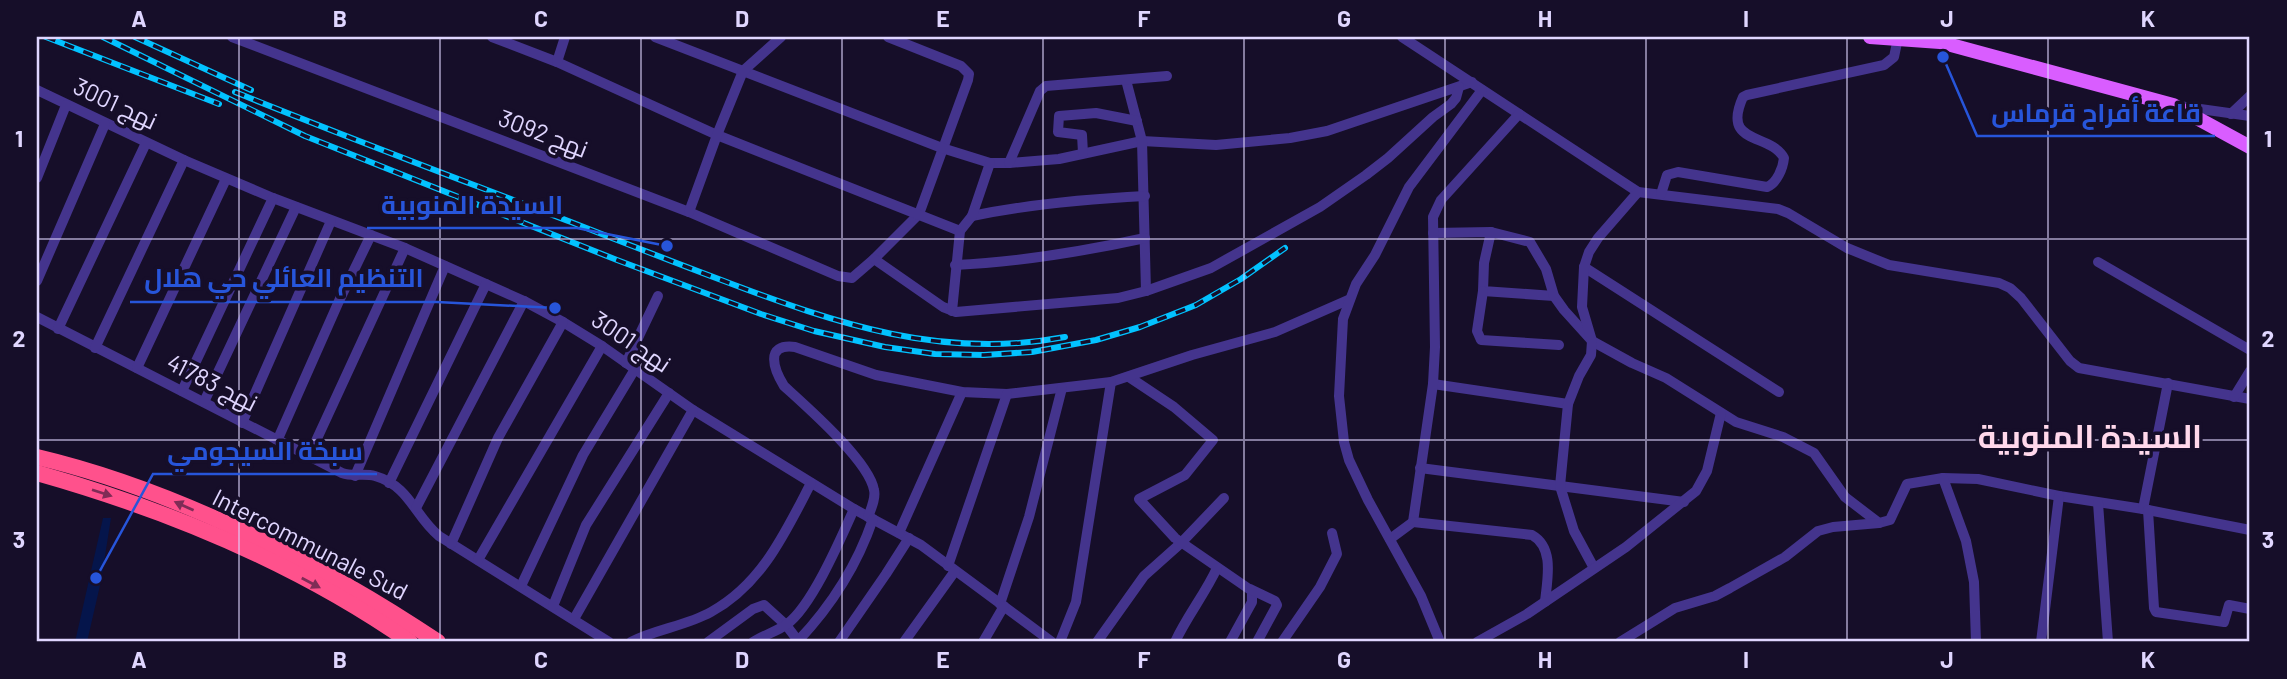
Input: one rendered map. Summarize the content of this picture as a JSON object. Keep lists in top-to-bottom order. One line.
{"streets":{"highway":["Intercommunale Sud"],"street":["نهج 3001","نهج 3092","نهج 41783"]},"districts":["السيدة المنوبية"],"places":["قاعة أفراح قرماس","السيدة المنوبية","التنظيم العائلي حي هلال","سبخة السيجومي"],"grid":{"columns":["A","B","C","D","E","F","G","H","I","J","K"],"rows":["1","2","3"]}}
